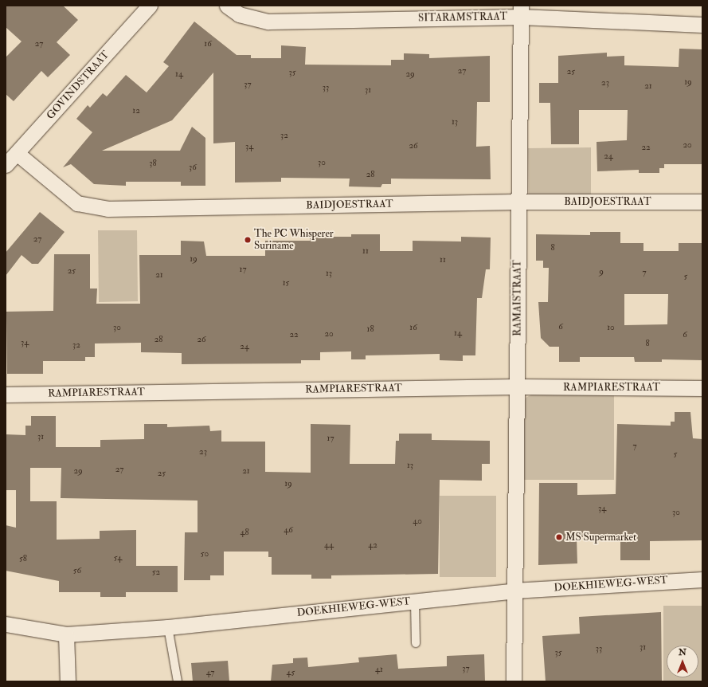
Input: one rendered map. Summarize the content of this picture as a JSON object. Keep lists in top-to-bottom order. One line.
{"streets":{"street":["SITARAMSTRAAT","GOVINDSTRAAT","BAIDJOESTRAAT","RAMAISTRAAT","RAMPIARESTRAAT","DOEKHIEWEG-WEST"]},"crossings":[["SITARAMSTRAAT","RAMAISTRAAT"],["GOVINDSTRAAT","BAIDJOESTRAAT"],["BAIDJOESTRAAT","RAMAISTRAAT"],["RAMAISTRAAT","RAMPIARESTRAAT"],["RAMAISTRAAT","DOEKHIEWEG-WEST"]],"places":["The PC Whisperer Suriname","MS Supermarket"],"house_numbers":["27","16","27","25","35","14","29","19","23","37","21","33","31","12","13","32","20","26","34","22","24","30","38","36","28","27","8","11","19","11","17","25","9","7","13","21","5","15","6","30","16","10","18","14","20","22","6","28","26","34","8","32","24","31","17","7","23","5","13","27","29","21","25","19","34","30","40","46","48","44","42","50","54","58","56","52","31","33","35","37","41","47","45"],"north":"top"}
